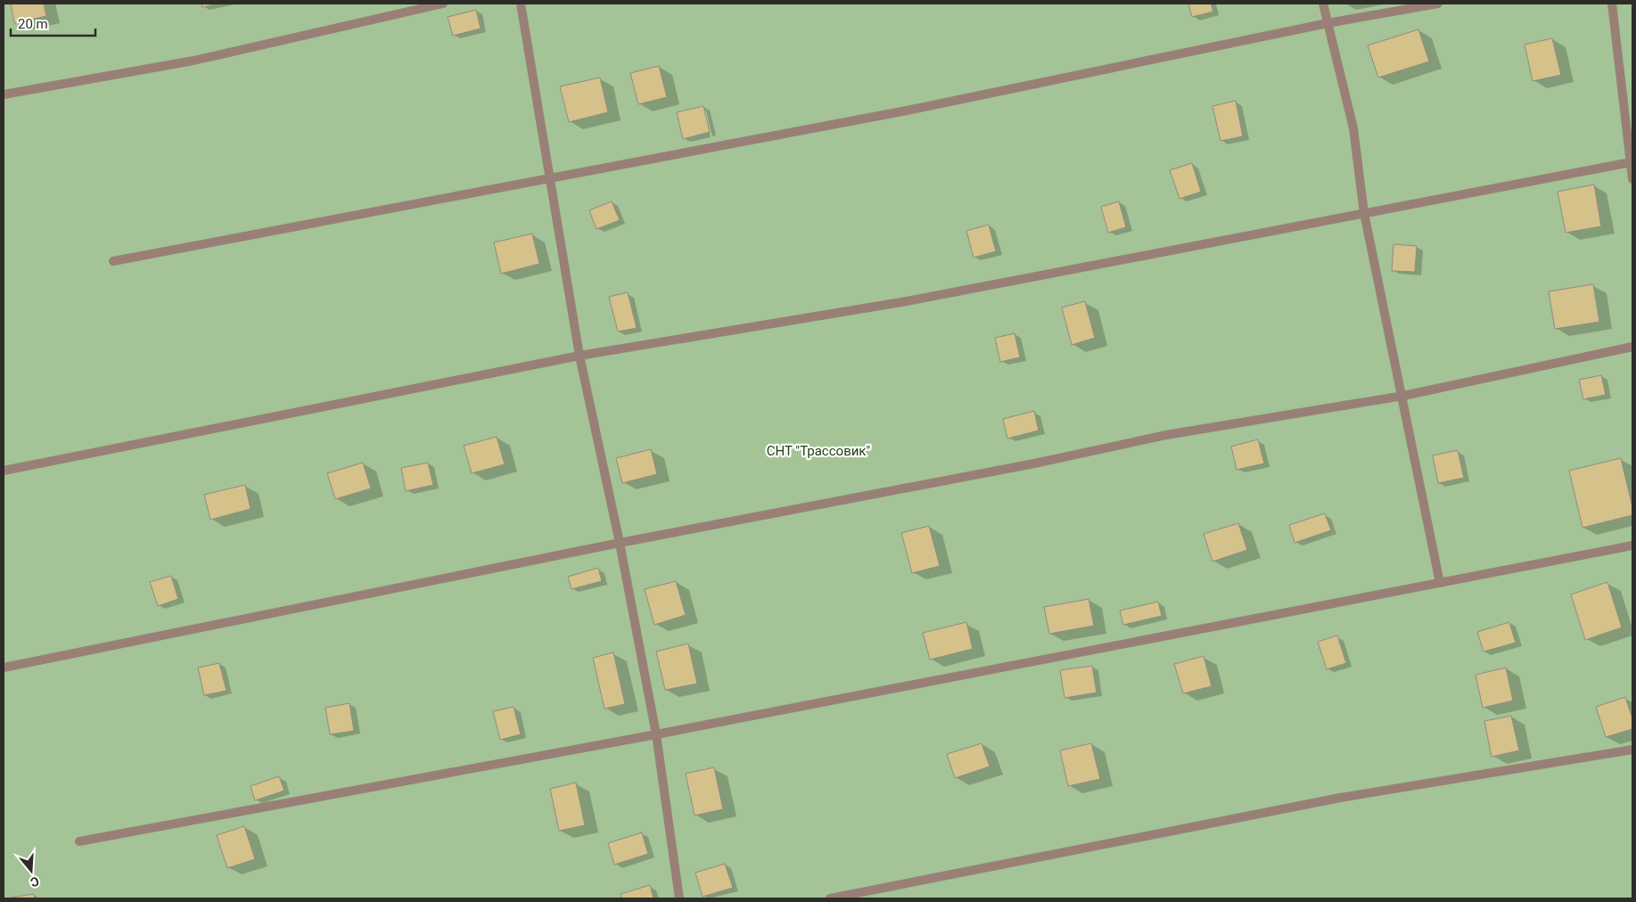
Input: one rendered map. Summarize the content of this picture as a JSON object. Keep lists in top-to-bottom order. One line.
{"parks":["СНТ \"Трассовик\""],"scale_bar":"20 m","north":"bottom"}
